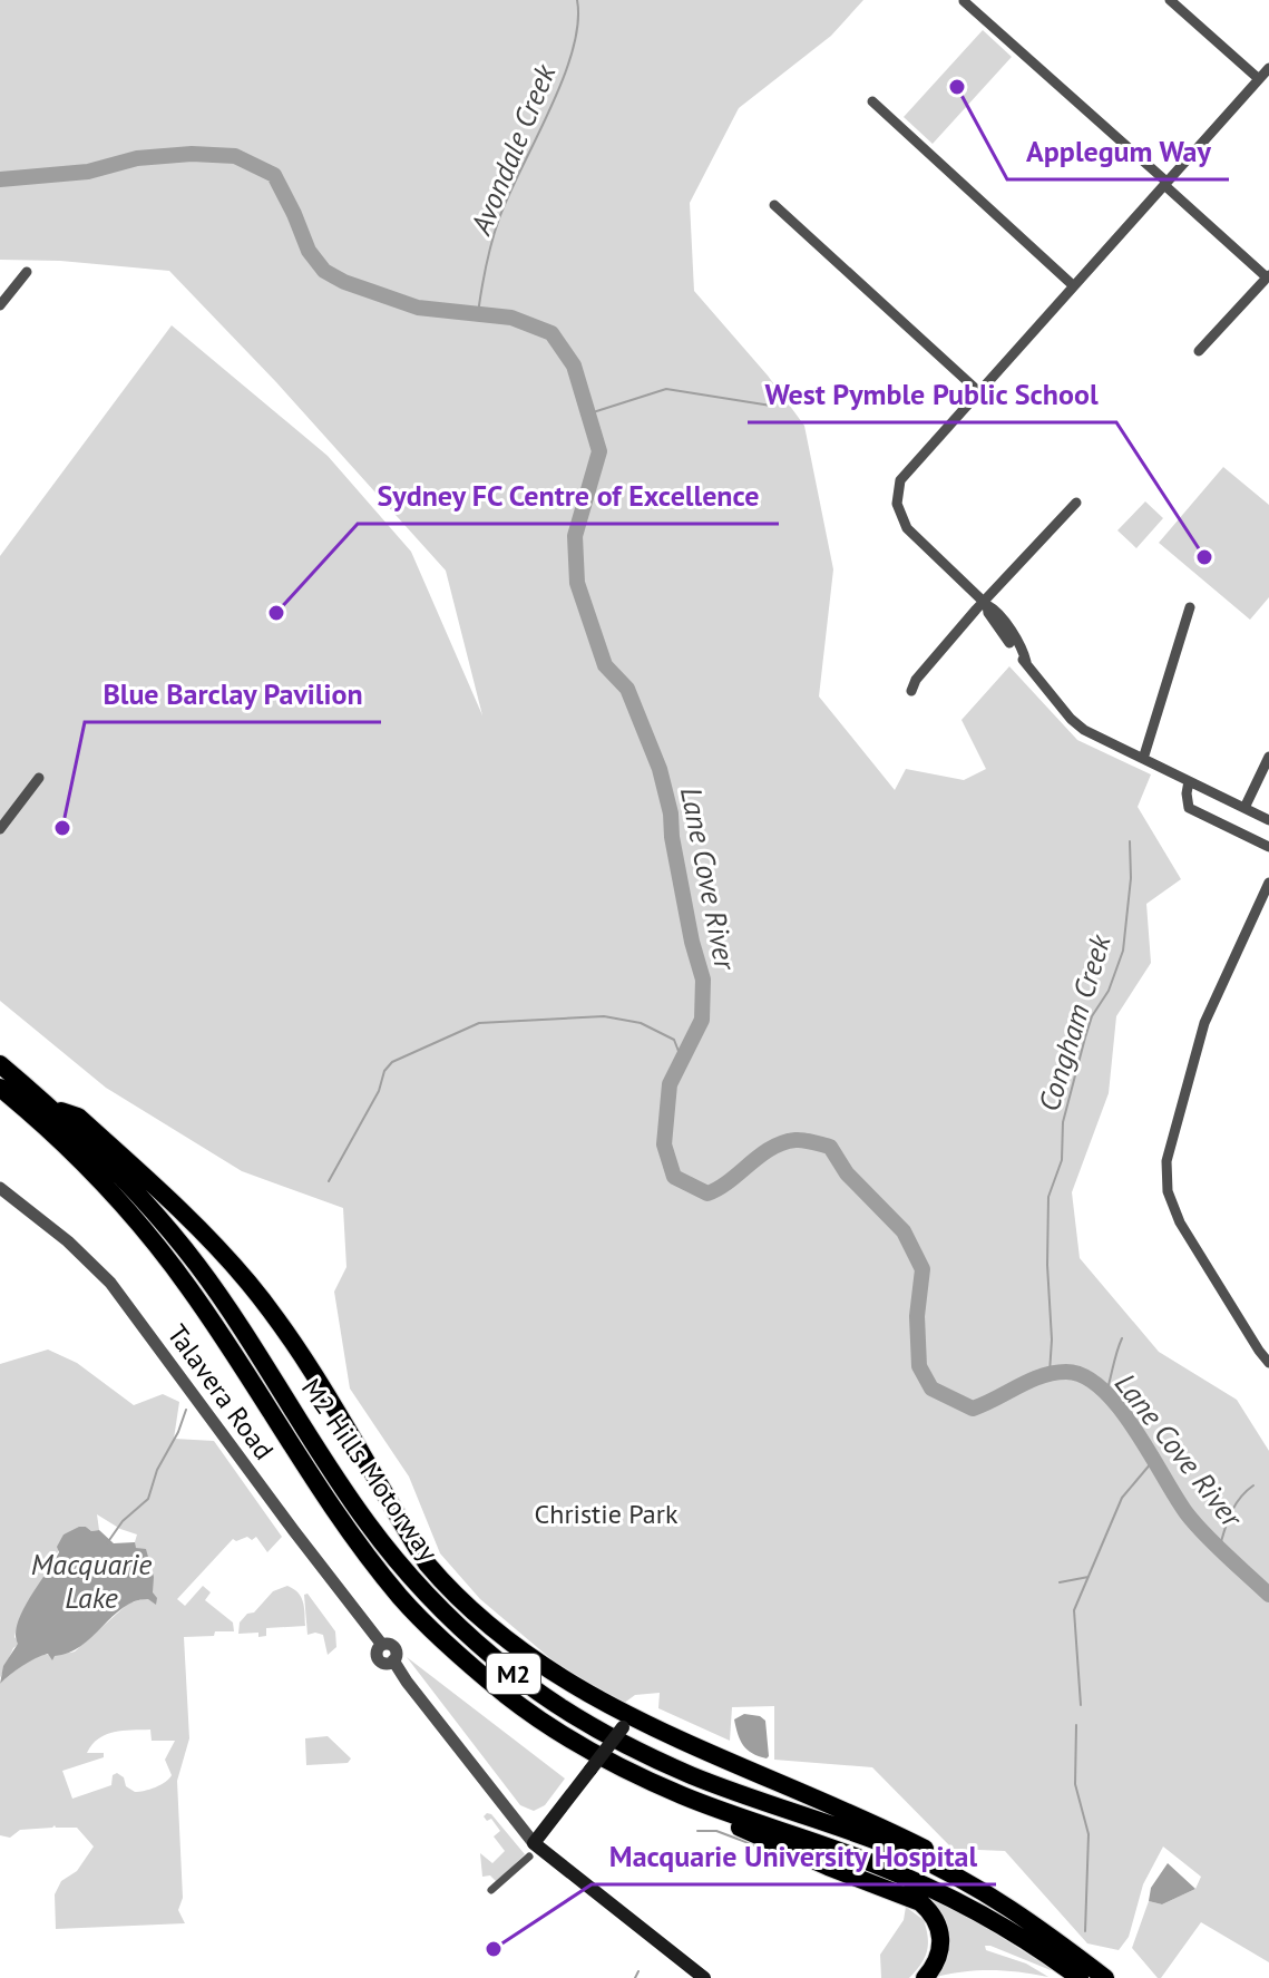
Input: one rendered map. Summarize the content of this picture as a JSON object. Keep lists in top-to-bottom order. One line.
{"streets":{"highway":["M2 Hills Motorway","M2"],"street":["Talavera Road"]},"crossings":[["M2 Hills Motorway","M2"]],"water":["Avondale Creek","Lane Cove River","Congham Creek","Macquarie Lake"],"parks":["Christie Park"],"places":["Applegum Way","West Pymble Public School","Sydney FC Centre of Excellence","Blue Barclay Pavilion","Macquarie University Hospital"]}
